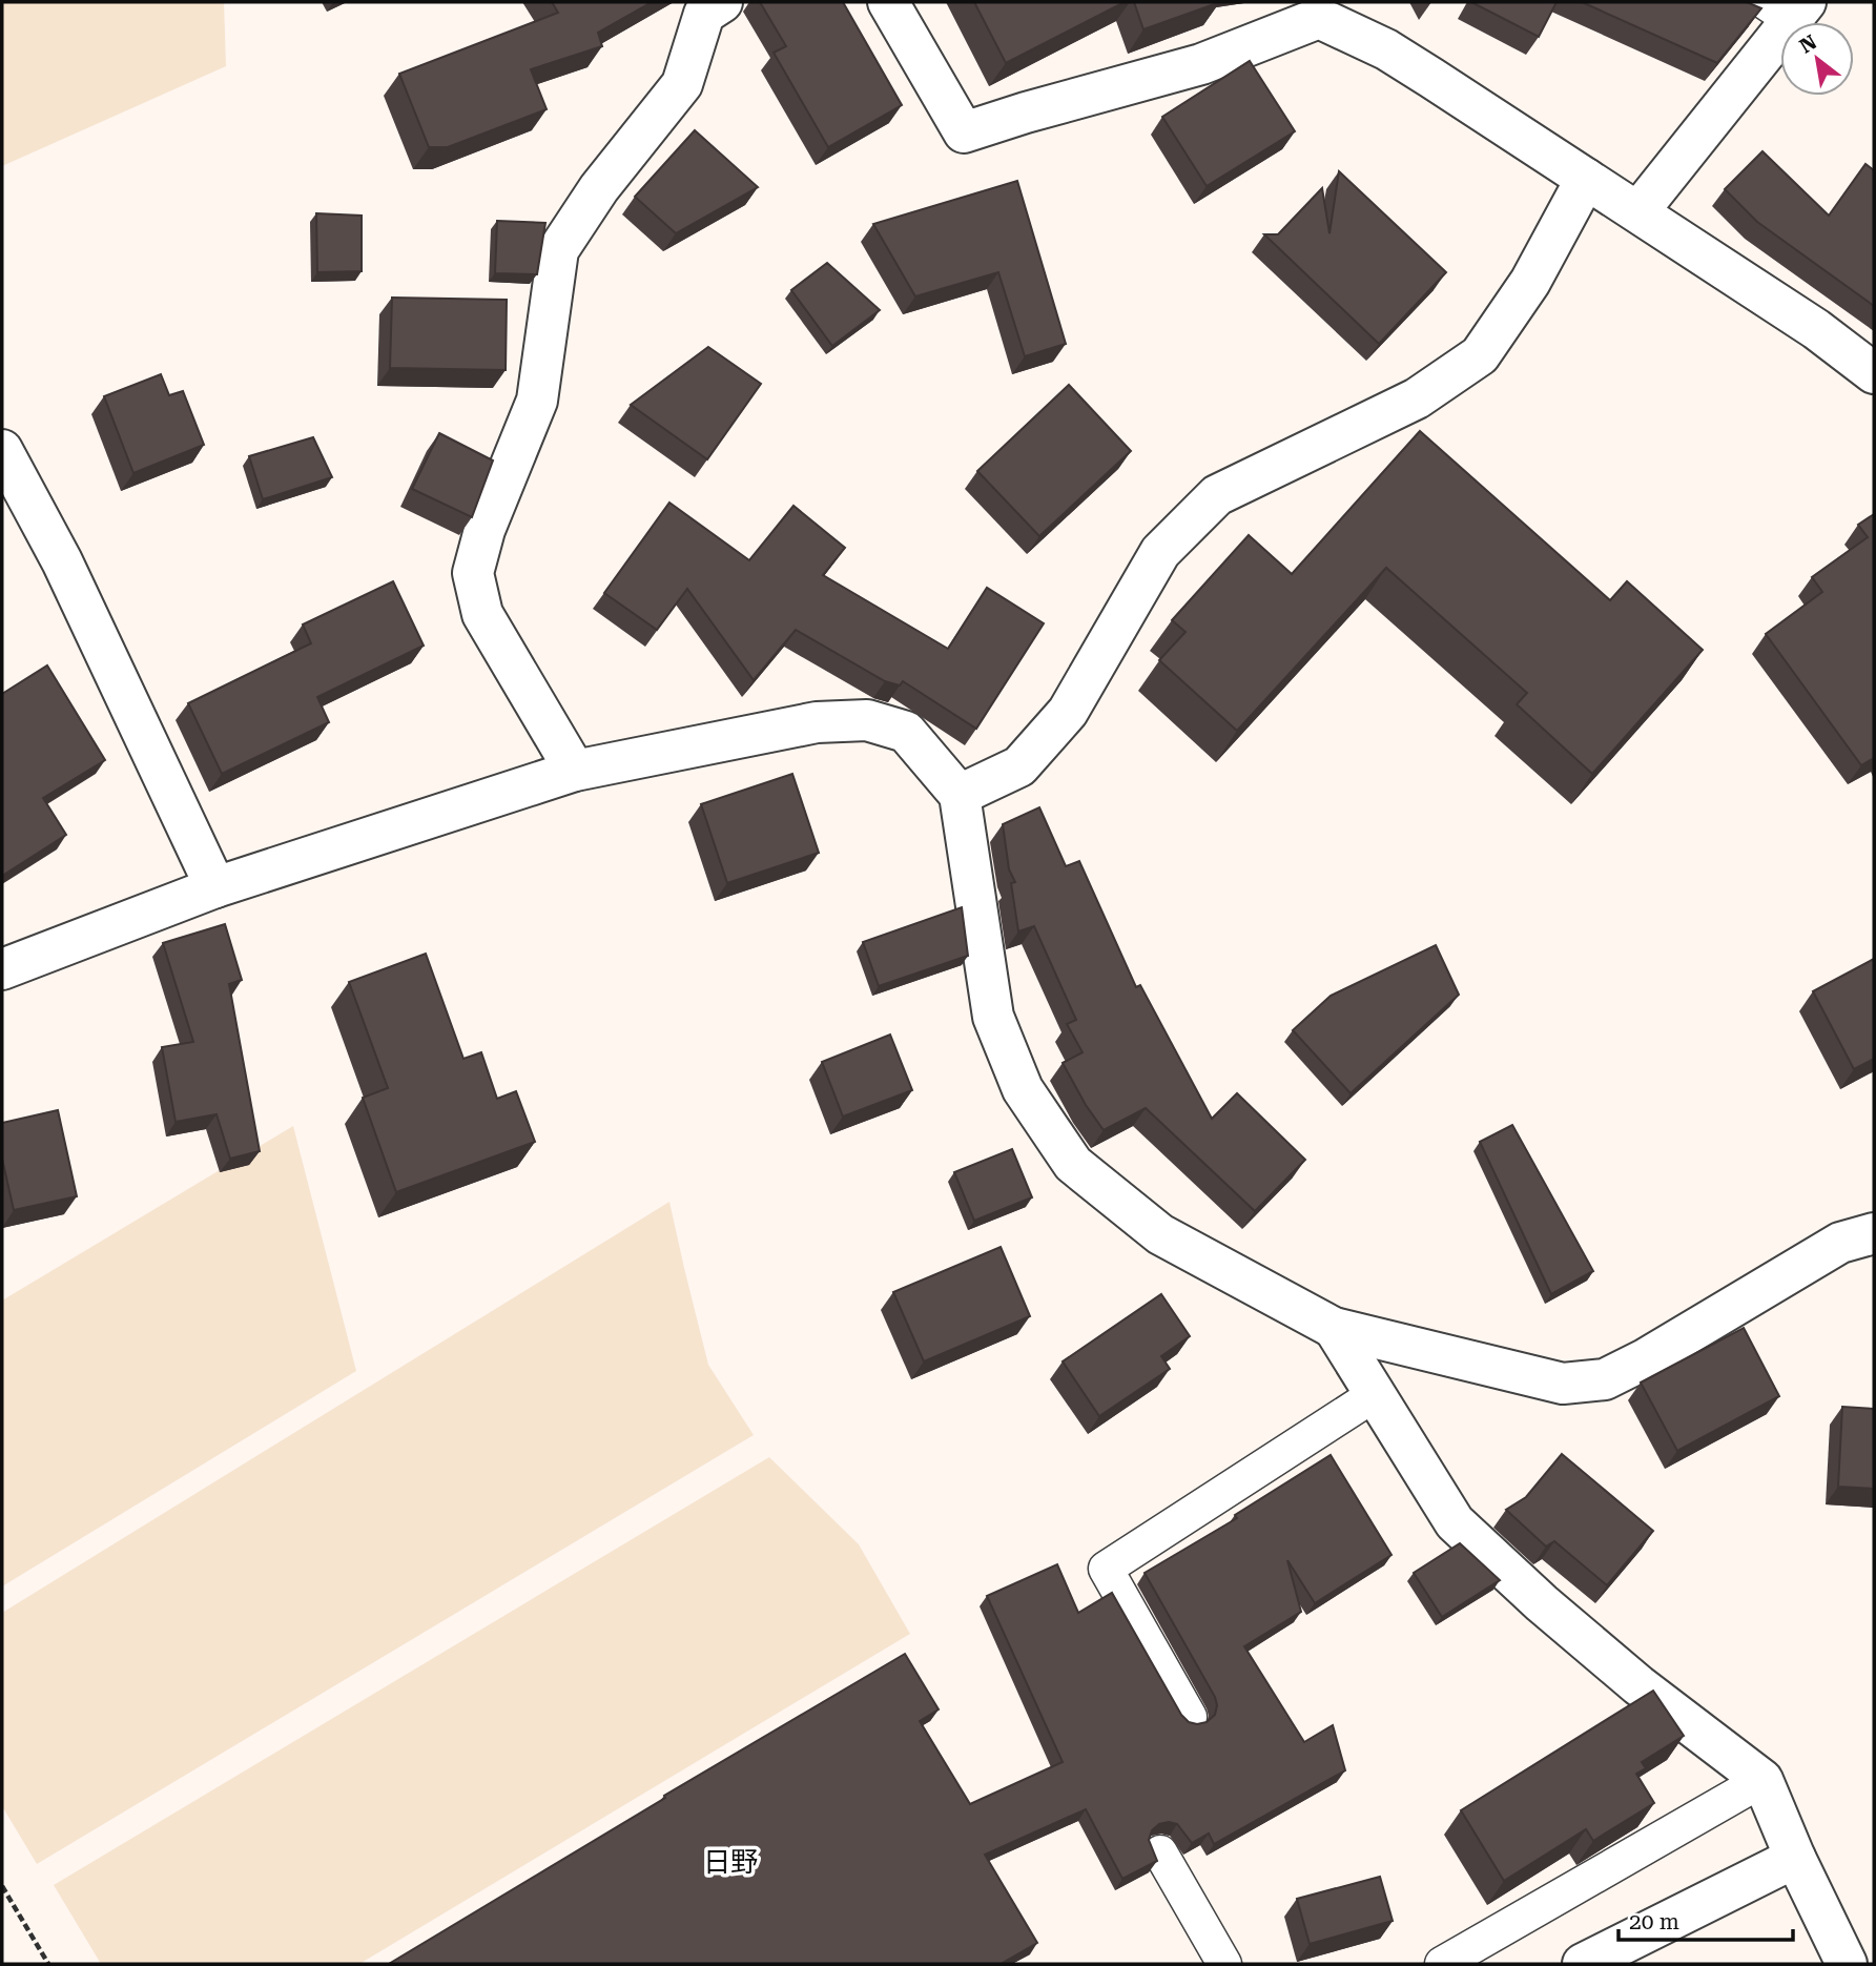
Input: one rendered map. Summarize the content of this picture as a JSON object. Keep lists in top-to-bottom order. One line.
{"districts":["日野"],"scale_bar":"20 m","north":"top left"}
